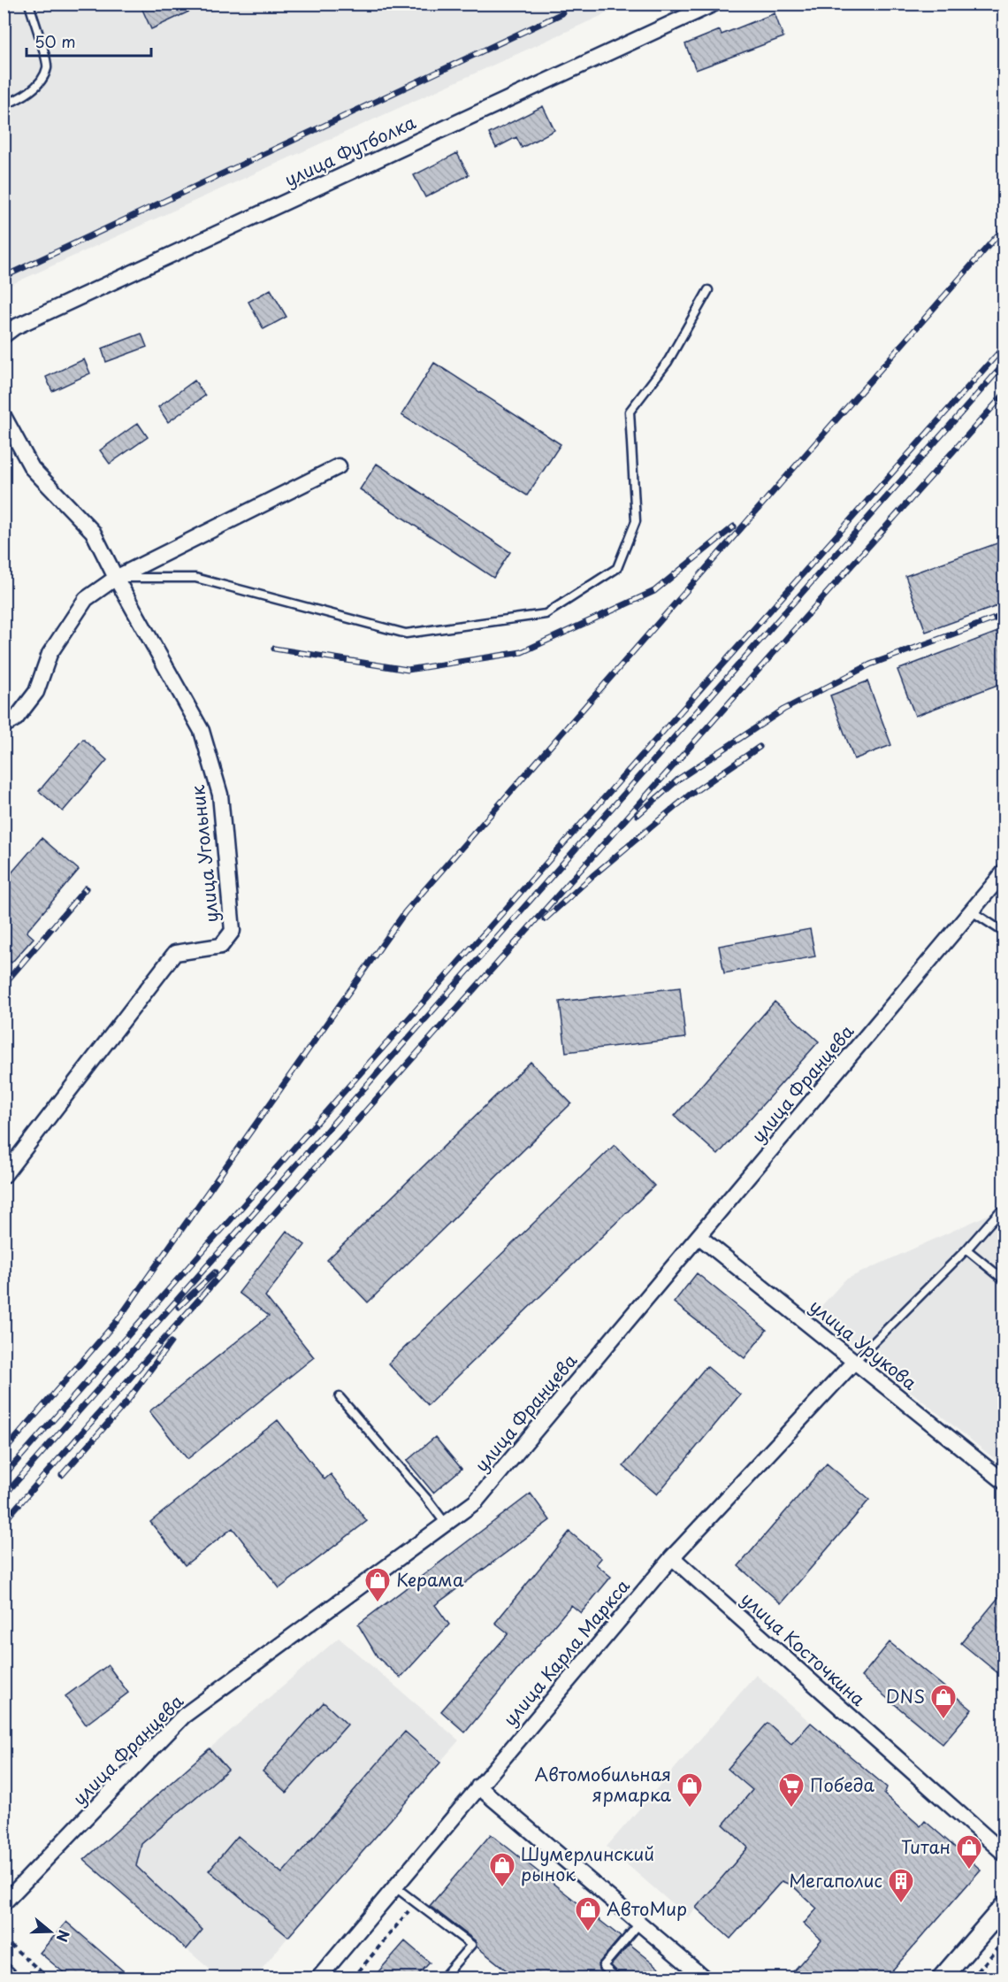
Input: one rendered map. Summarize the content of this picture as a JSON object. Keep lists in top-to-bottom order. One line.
{"streets":{"street":["улица Футболка","улица Угольник","улица Францева","улица Урукова","улица Косточкина","улица Карла Маркса"]},"crossings":[["улица Францева","улица Урукова"],["улица Урукова","улица Карла Маркса"],["улица Косточкина","улица Карла Маркса"]],"places":{"shop":["Керама","DNS","Автомобильная ярмарка","Титан","Шумерлинский рынок","АвтоМир"],"supermarket":["Победа"],"building":["Мегаполис"]},"scale_bar":"50 m","north":"right"}
